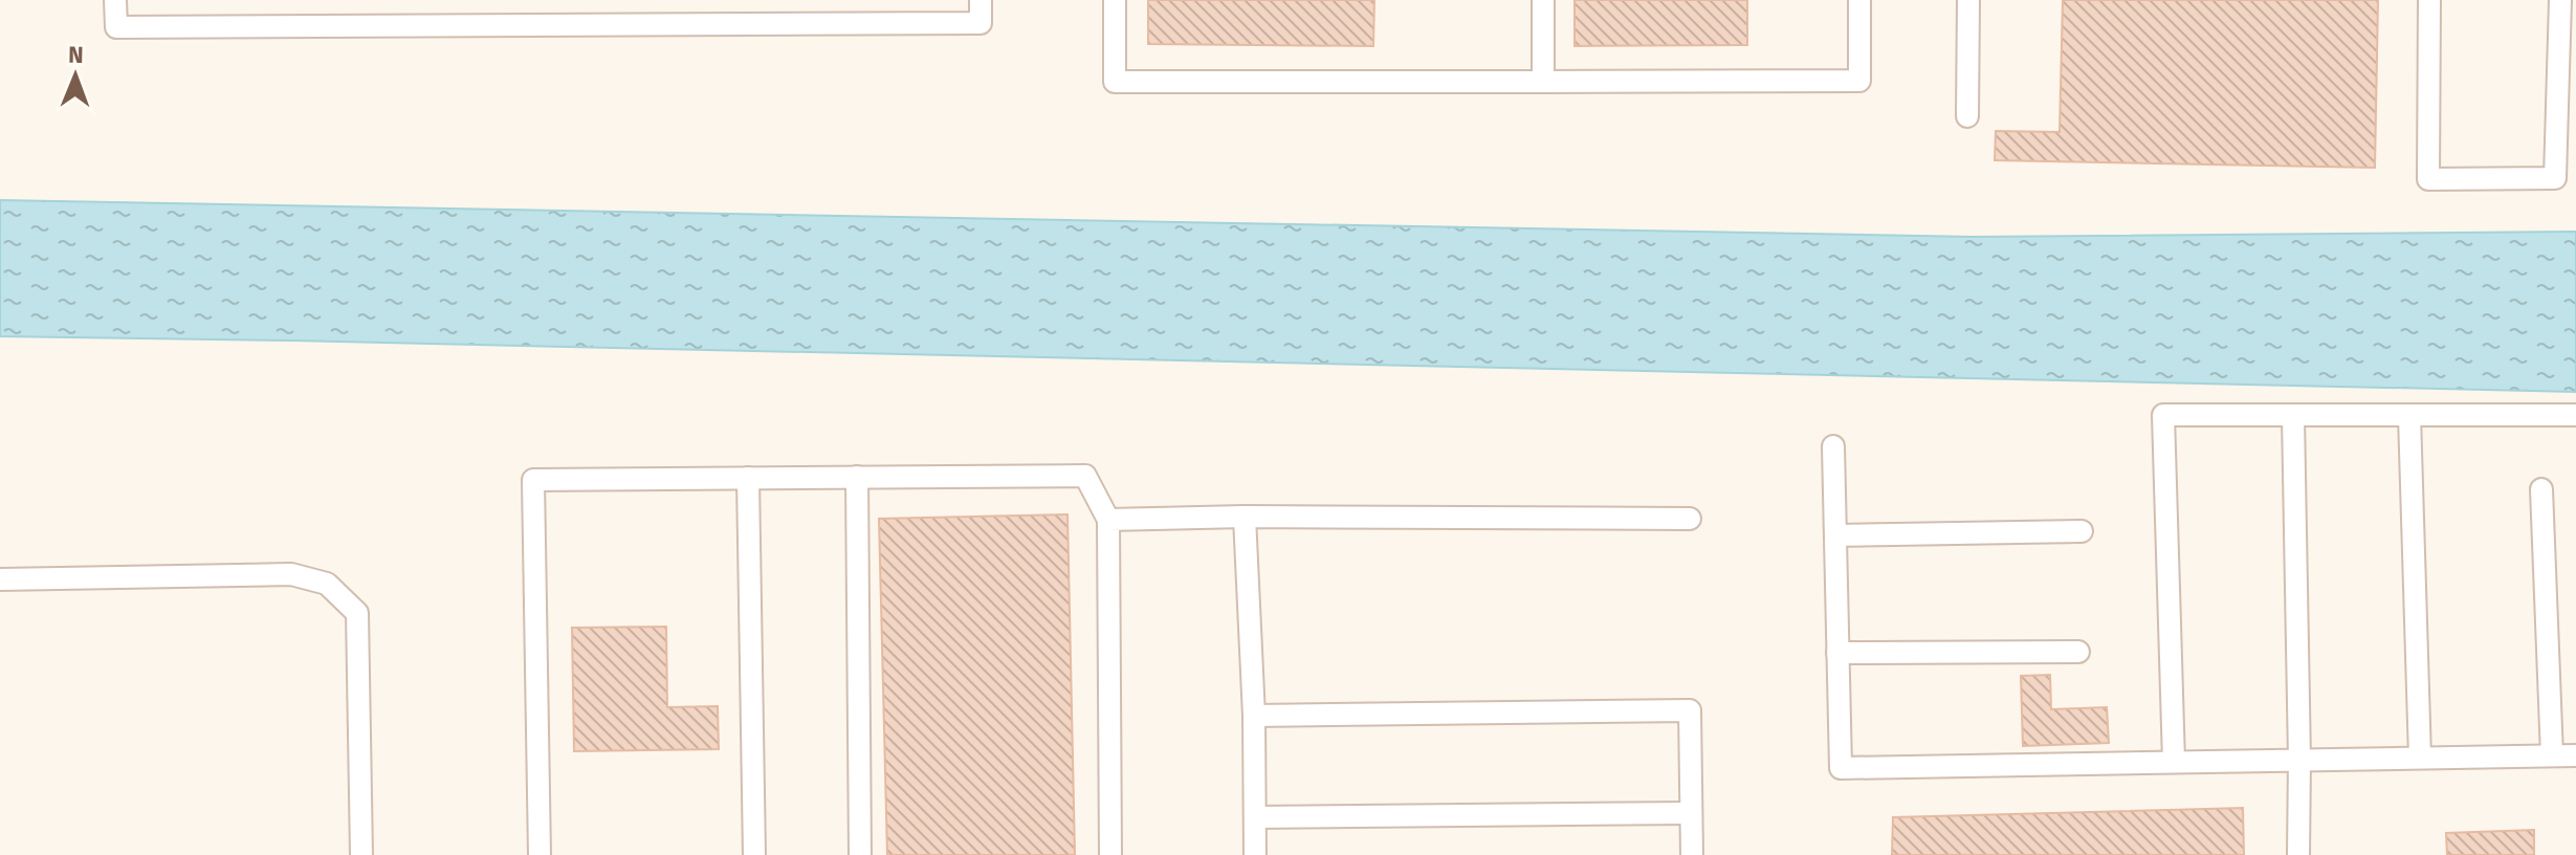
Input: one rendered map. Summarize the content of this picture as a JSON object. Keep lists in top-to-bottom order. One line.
{"north":"top"}
